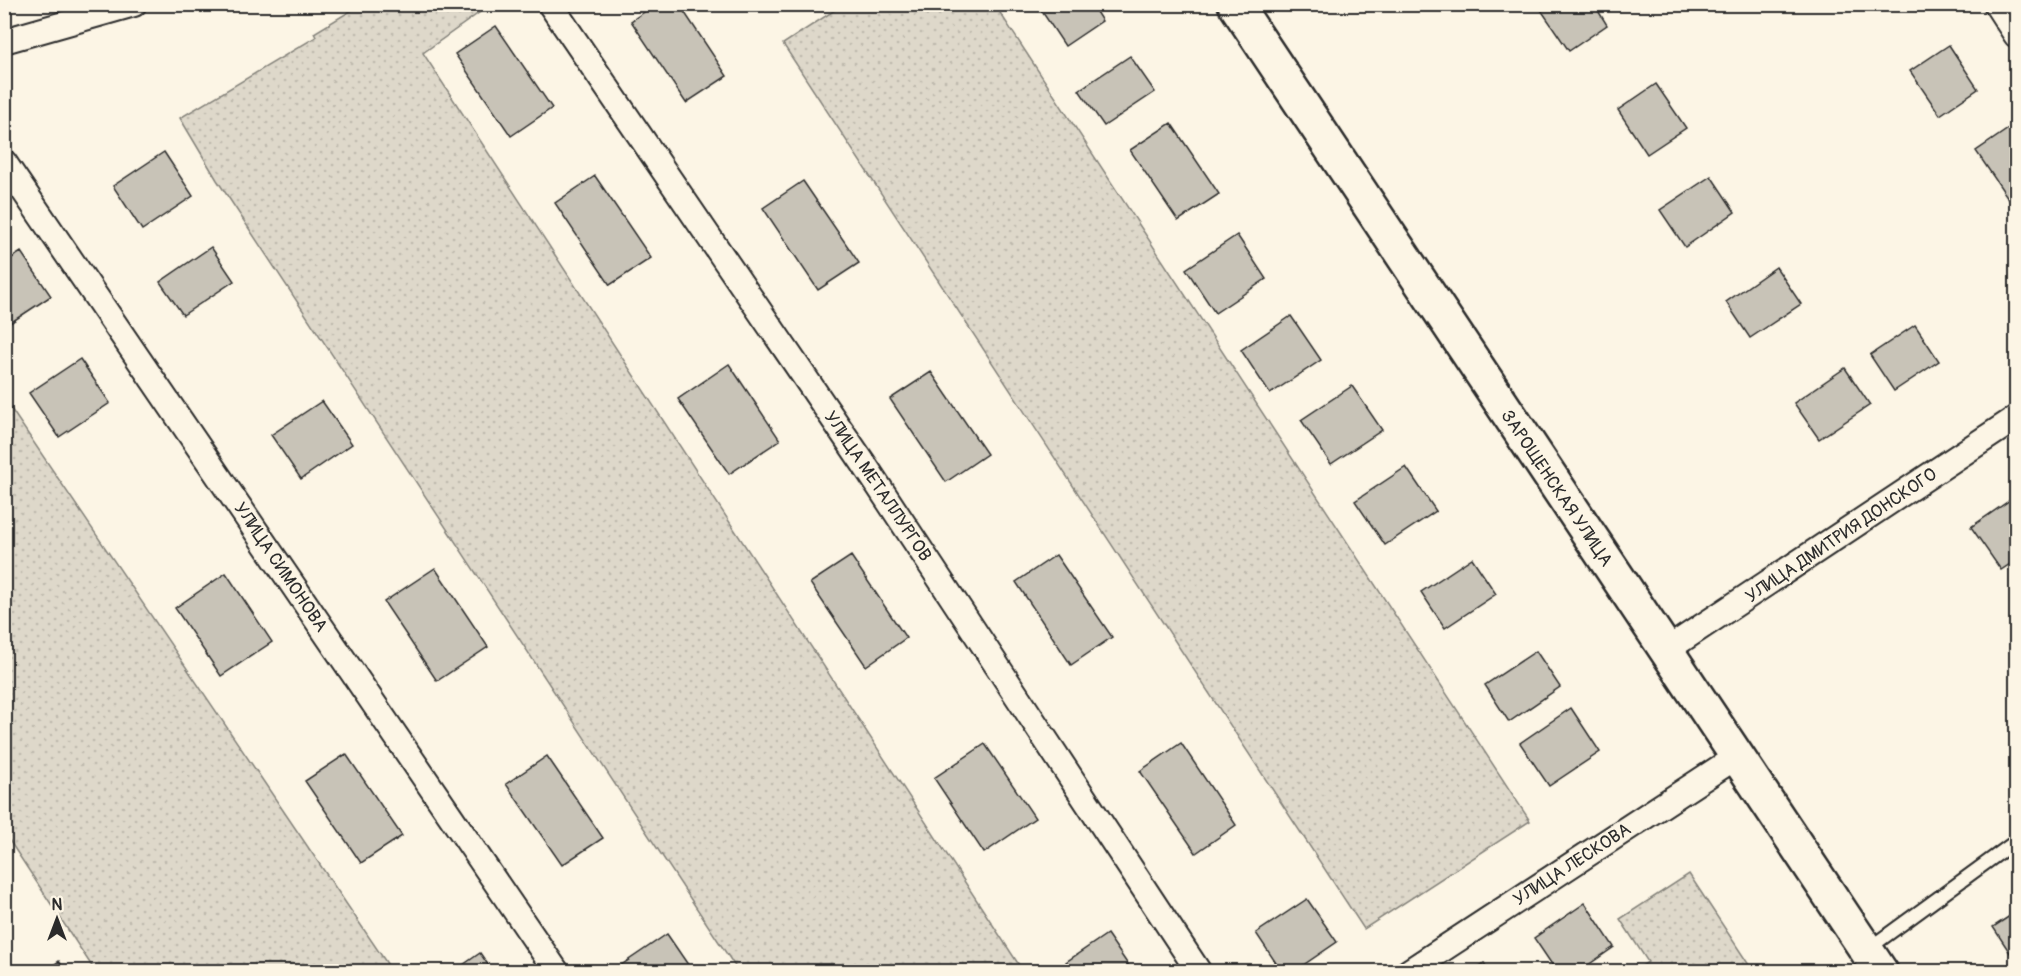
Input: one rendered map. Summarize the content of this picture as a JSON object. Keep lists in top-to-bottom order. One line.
{"streets":{"street":["УЛИЦА МЕТАЛЛУРГОВ","ЗАРОЩЕНСКАЯ УЛИЦА","УЛИЦА ДМИТРИЯ ДОНСКОГО","УЛИЦА СИМОНОВА","УЛИЦА ЛЕСКОВА"]},"crossings":[["ЗАРОЩЕНСКАЯ УЛИЦА","УЛИЦА ДМИТРИЯ ДОНСКОГО"],["ЗАРОЩЕНСКАЯ УЛИЦА","УЛИЦА ЛЕСКОВА"]],"north":"top"}
